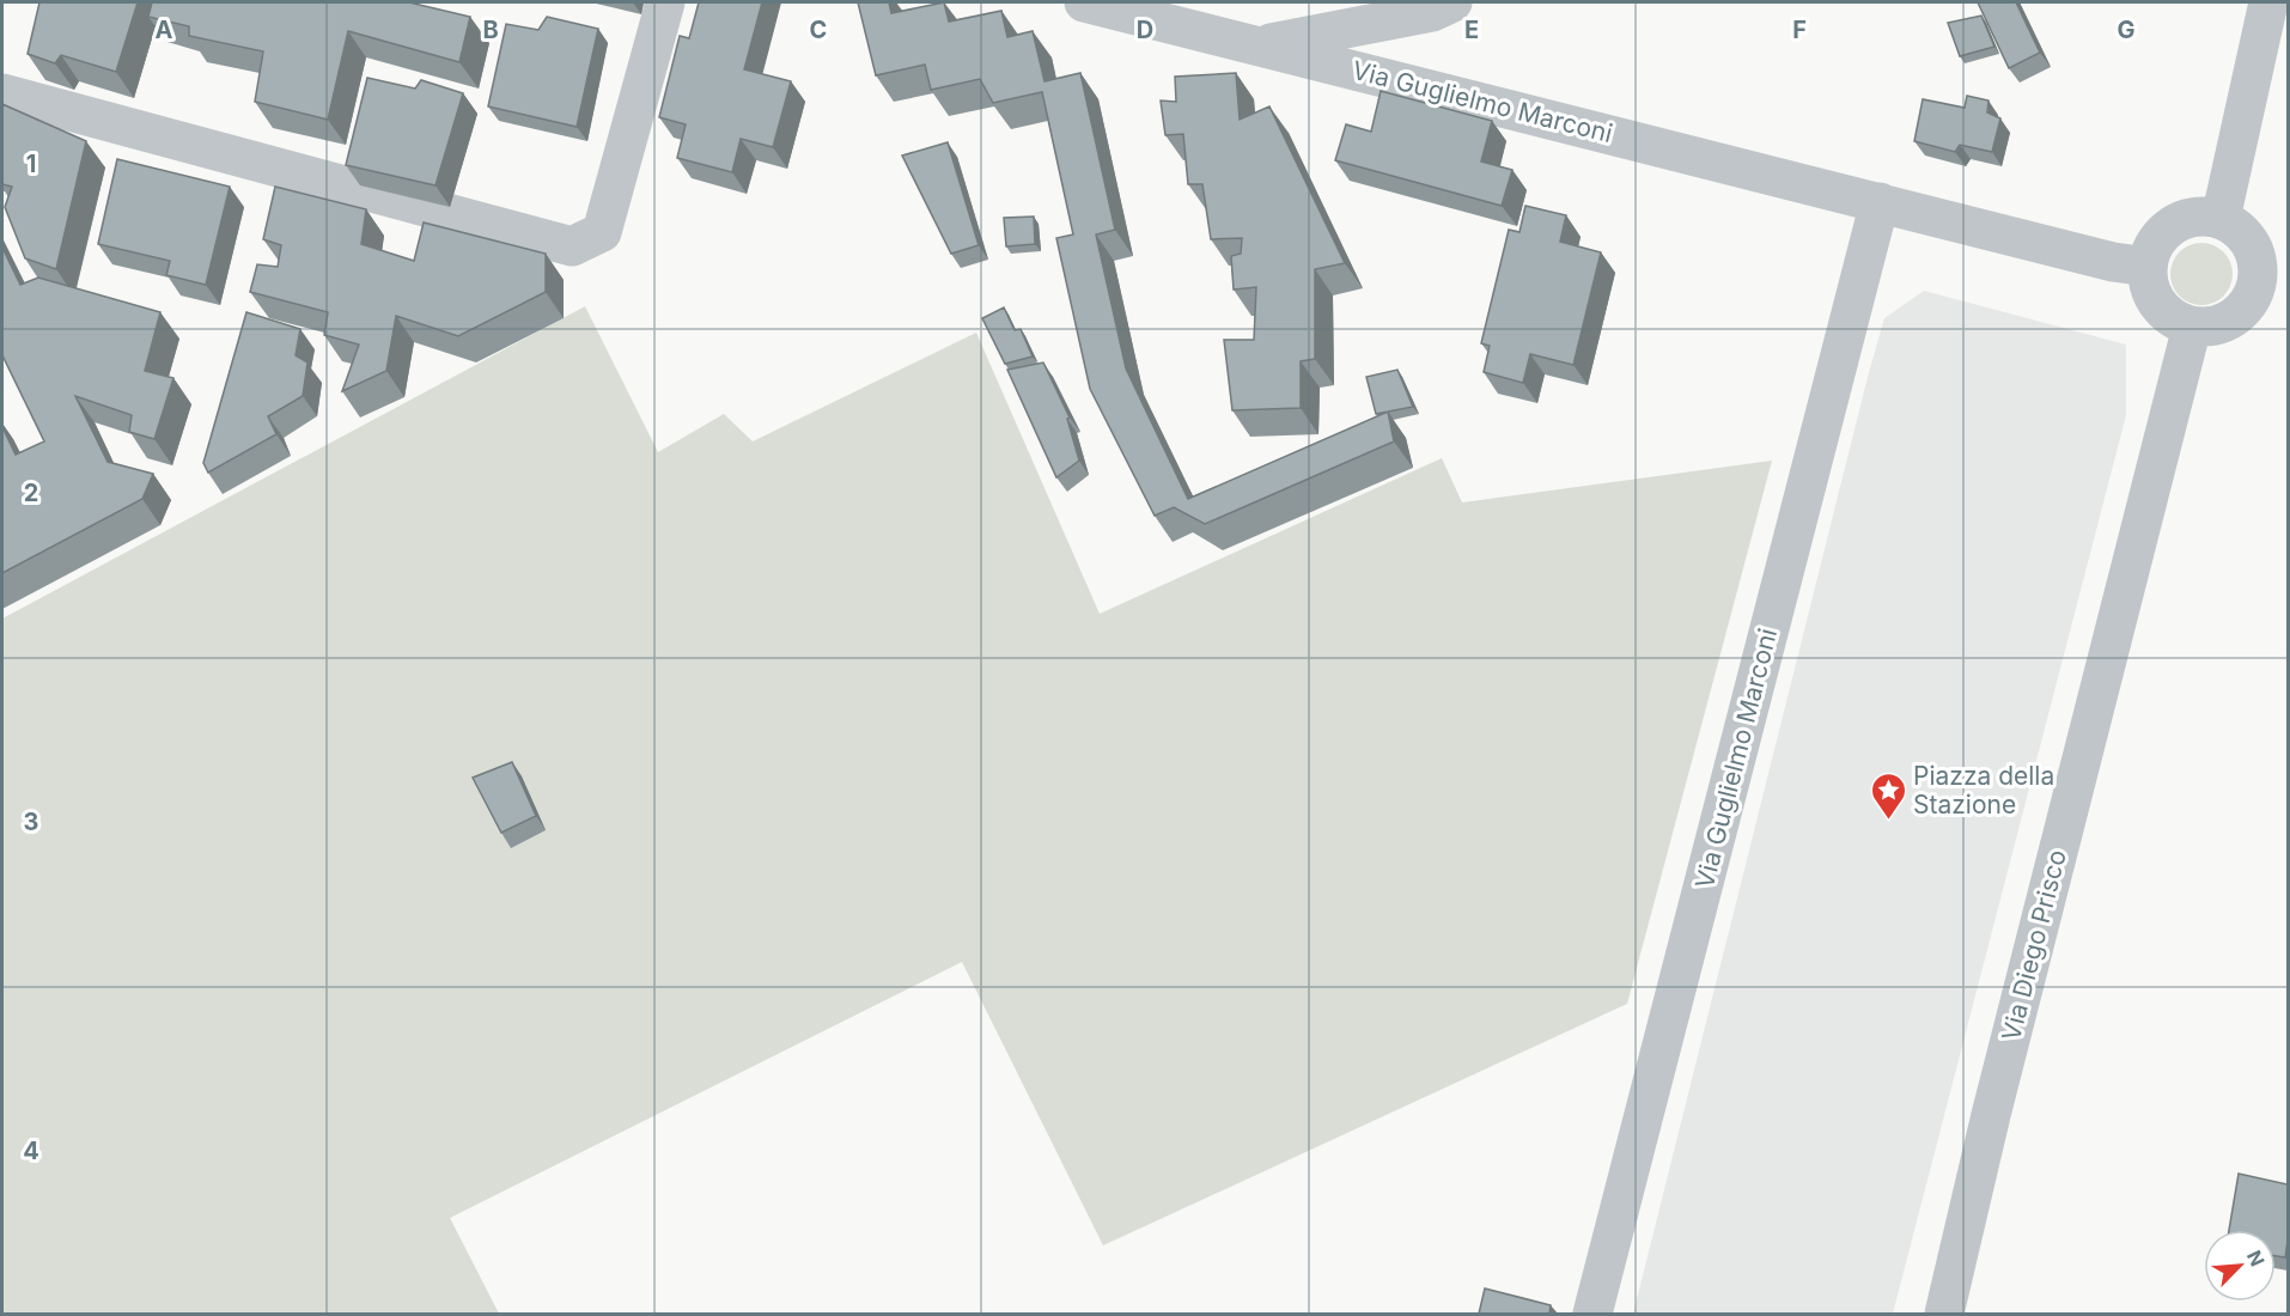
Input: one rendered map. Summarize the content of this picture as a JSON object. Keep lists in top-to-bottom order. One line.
{"streets":{"street":["Via Guglielmo Marconi","Via Diego Prisco"]},"crossings":[["Via Guglielmo Marconi","Via Diego Prisco"]],"places":{"place":["Piazza della Stazione"]},"north":"top right","grid":{"columns":["A","B","C","D","E","F","G"],"rows":["1","2","3","4"]}}
